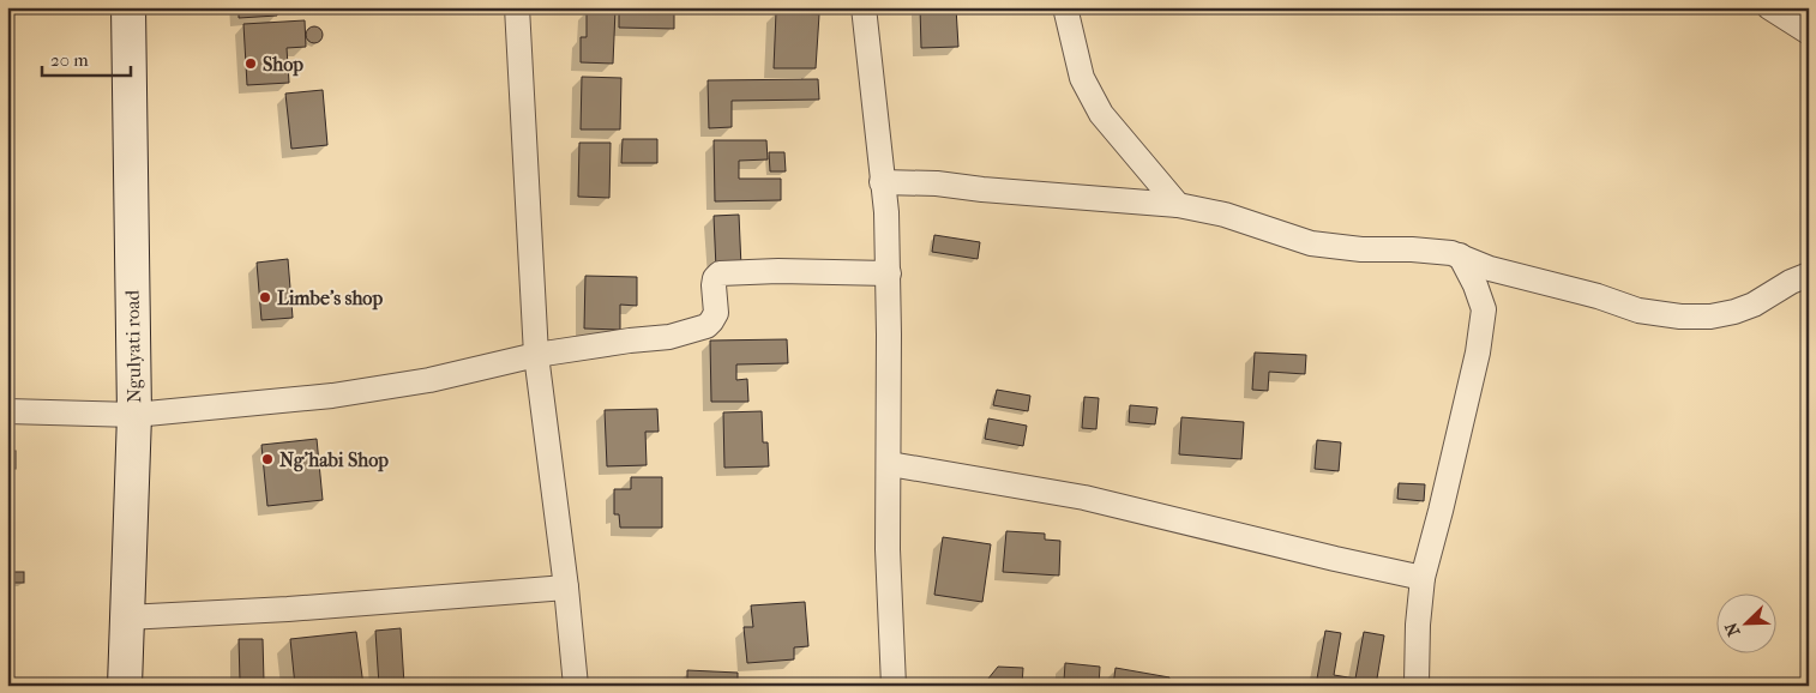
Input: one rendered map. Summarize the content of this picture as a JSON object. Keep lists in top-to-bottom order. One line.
{"streets":{"main road":["Ngulyati road"]},"places":["Shop","Limbe's shop","Ng'habi Shop"],"scale_bar":"20 m","north":"bottom left"}
